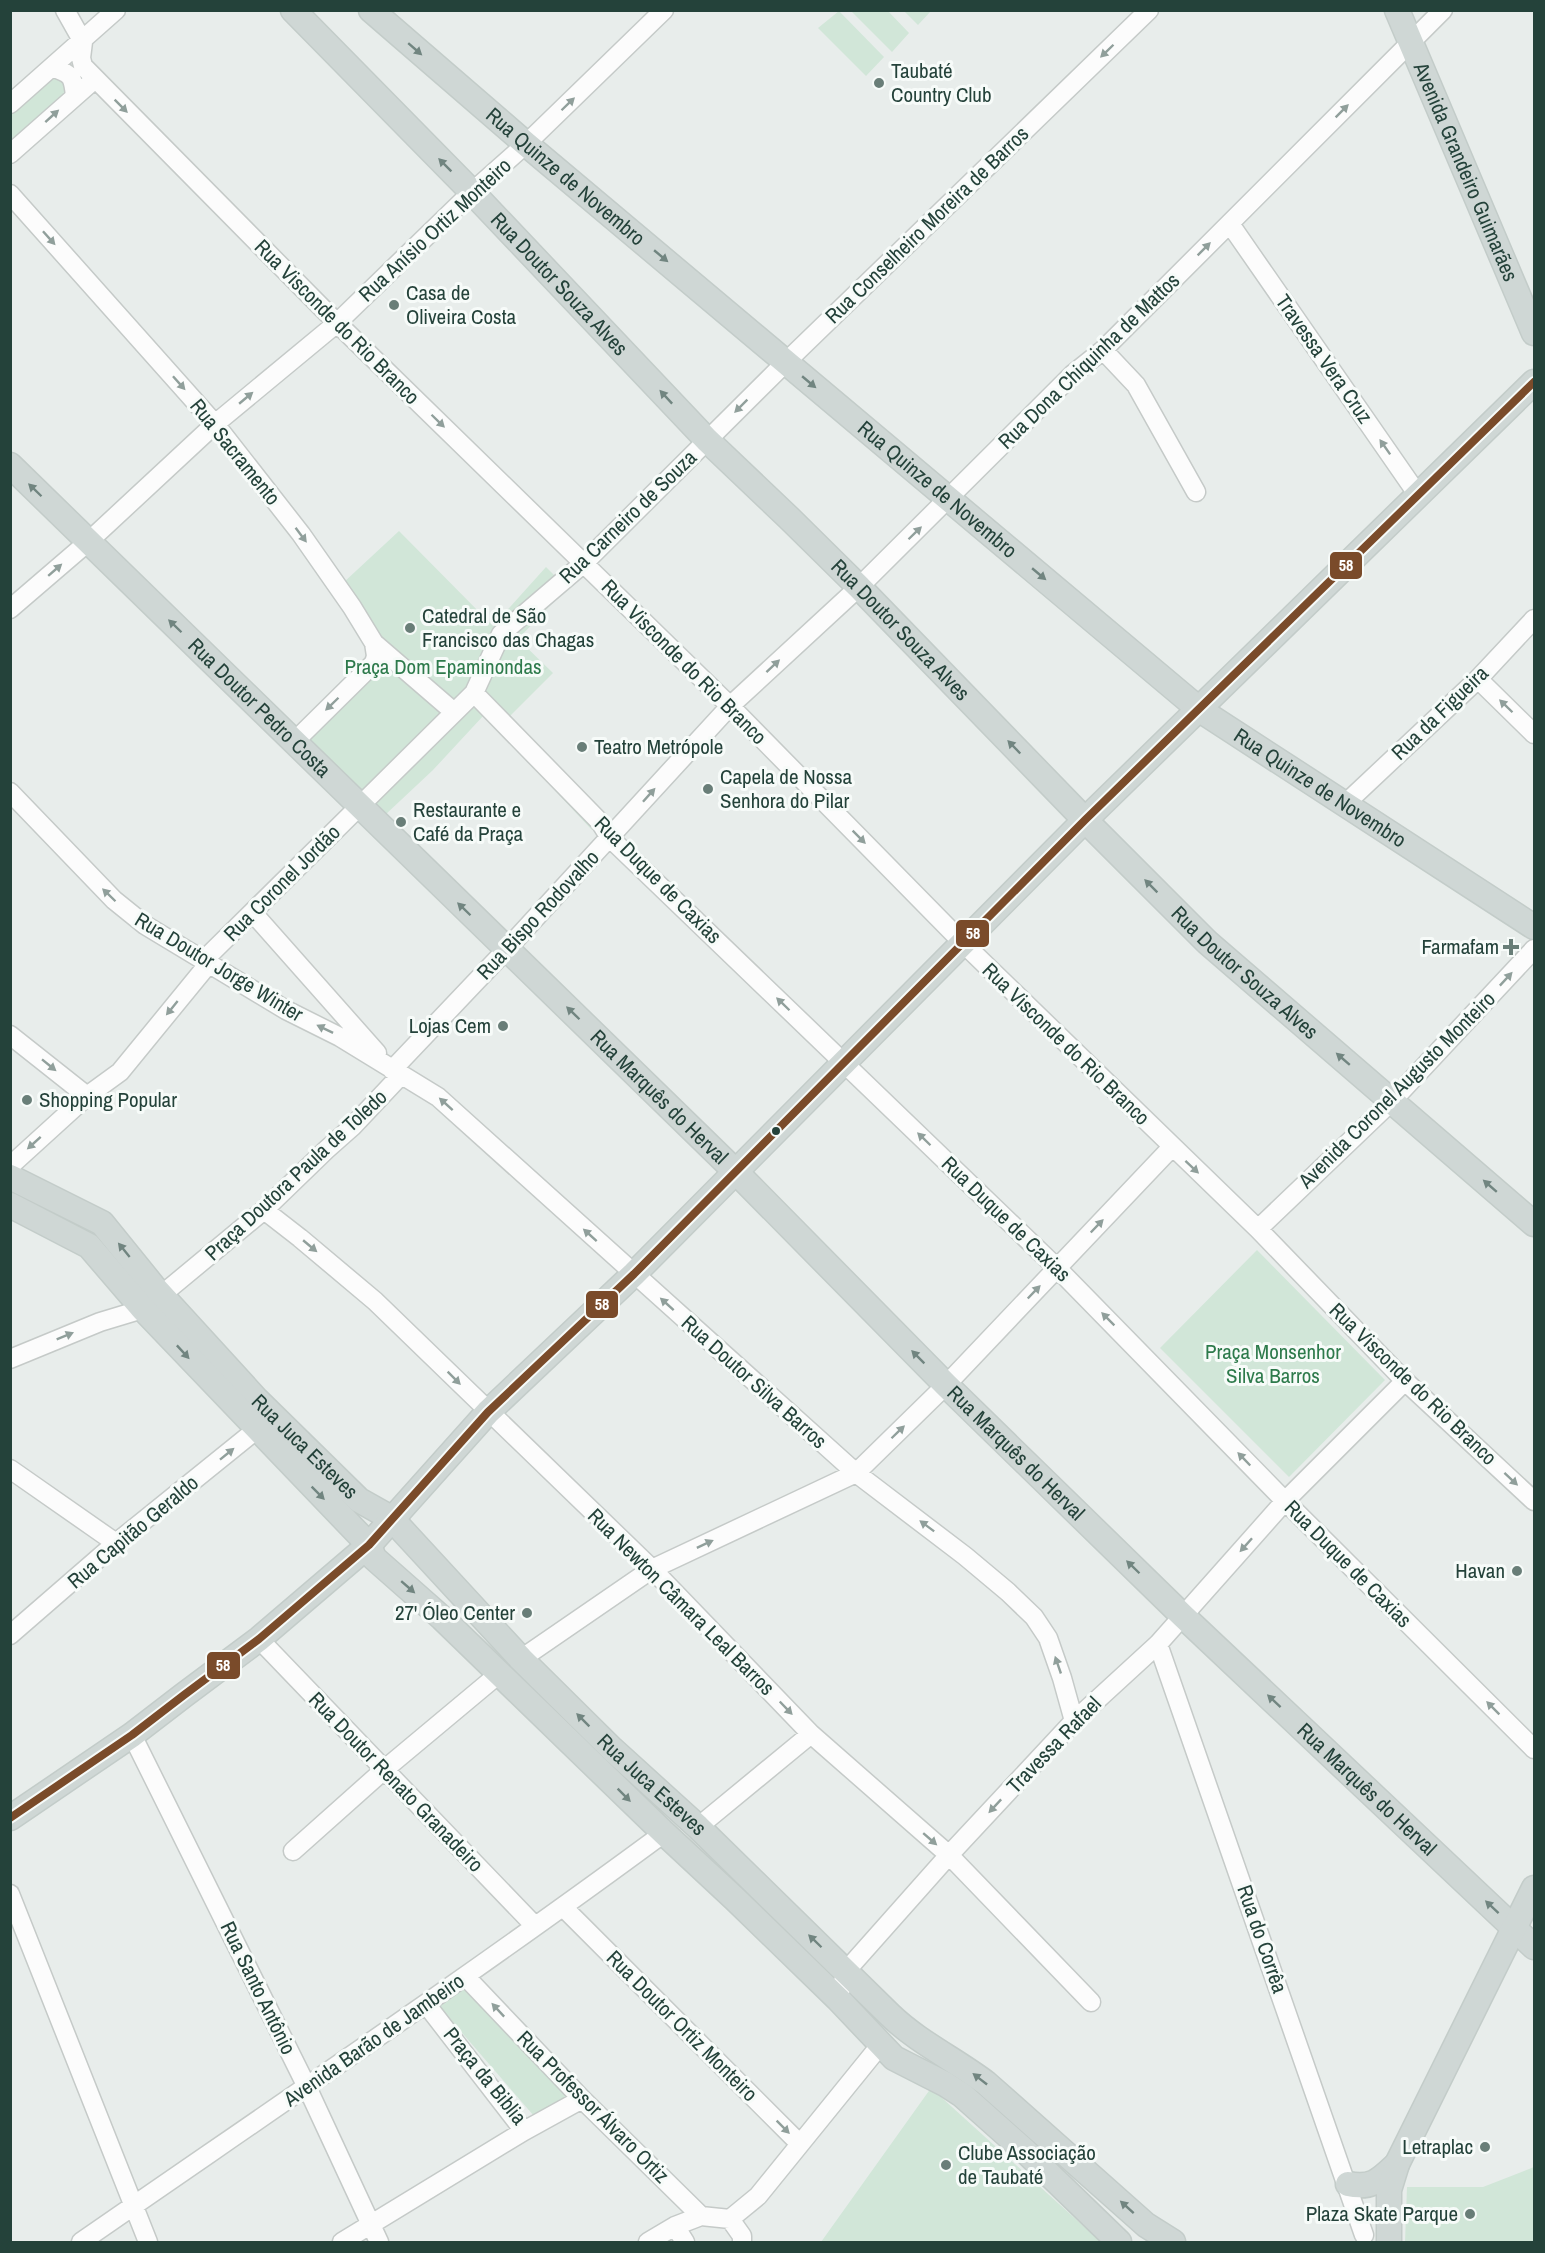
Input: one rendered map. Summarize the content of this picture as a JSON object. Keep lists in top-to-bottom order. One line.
{"streets":{"main road":["Avenida Grandeiro Guimarães","Rua Quinze de Novembro","Rua Doutor Souza Alves","Rua Doutor Pedro Costa","Rua Marquês do Herval","Rua Juca Esteves"],"street":["Rua Conselheiro Moreira de Barros","Rua Anísio Ortiz Monteiro","Rua Visconde do Rio Branco","Travessa Vera Cruz","Rua Dona Chiquinha de Mattos","Rua Sacramento","Rua Carneiro de Souza","Rua da Figueira","Rua Duque de Caxias","Rua Coronel Jordão","Rua Bispo Rodovalho","Rua Doutor Jorge Winter","Avenida Coronel Augusto Monteiro","Praça Doutora Paula de Toledo","Rua Doutor Silva Barros","Rua Capitão Geraldo","Rua Newton Câmara Leal Barros","Travessa Rafael","Rua Doutor Renato Granadeiro","Rua do Corrêa","Rua Santo Antônio","Rua Doutor Ortiz Monteiro","Avenida Barão de Jambeiro","Praça da Biblia","Rua Professor Álvaro Ortiz"]},"crossings":[["Avenida Grandeiro Guimarães","Rua Dona Chiquinha de Mattos"],["Rua Quinze de Novembro","Rua Conselheiro Moreira de Barros"],["Rua Quinze de Novembro","Rua Anísio Ortiz Monteiro"],["Rua Quinze de Novembro","Rua Dona Chiquinha de Mattos"],["Rua Quinze de Novembro","Rua da Figueira"],["Rua Conselheiro Moreira de Barros","Rua Doutor Souza Alves"],["Rua Conselheiro Moreira de Barros","Rua Carneiro de Souza"],["Rua Anísio Ortiz Monteiro","Rua Doutor Souza Alves"],["Rua Anísio Ortiz Monteiro","Rua Visconde do Rio Branco"],["Rua Anísio Ortiz Monteiro","Rua Sacramento"],["Rua Anísio Ortiz Monteiro","Rua Doutor Pedro Costa"],["Rua Doutor Souza Alves","Rua Dona Chiquinha de Mattos"],["Rua Doutor Souza Alves","Rua Carneiro de Souza"],["Rua Doutor Souza Alves","Avenida Coronel Augusto Monteiro"],["Rua Visconde do Rio Branco","Rua Dona Chiquinha de Mattos"],["Rua Visconde do Rio Branco","Rua Carneiro de Souza"],["Rua Visconde do Rio Branco","Rua Bispo Rodovalho"],["Rua Visconde do Rio Branco","Avenida Coronel Augusto Monteiro"],["Travessa Vera Cruz","Rua Dona Chiquinha de Mattos"],["Rua Dona Chiquinha de Mattos","Rua Bispo Rodovalho"],["Rua Sacramento","Rua Carneiro de Souza"],["Rua Carneiro de Souza","Rua Doutor Pedro Costa"],["Rua Carneiro de Souza","Rua Duque de Caxias"],["Rua Carneiro de Souza","Rua Coronel Jordão"],["Rua Doutor Pedro Costa","Rua Coronel Jordão"],["Rua Doutor Pedro Costa","Rua Bispo Rodovalho"],["Rua Doutor Pedro Costa","Rua Marquês do Herval"],["Rua Duque de Caxias","Rua Bispo Rodovalho"],["Rua Duque de Caxias","Travessa Rafael"],["Rua Coronel Jordão","Rua Doutor Jorge Winter"],["Rua Bispo Rodovalho","Rua Doutor Jorge Winter"],["Rua Bispo Rodovalho","Rua Marquês do Herval"],["Rua Bispo Rodovalho","Praça Doutora Paula de Toledo"],["Rua Bispo Rodovalho","Rua Doutor Silva Barros"],["Rua Doutor Jorge Winter","Praça Doutora Paula de Toledo"],["Rua Doutor Jorge Winter","Rua Doutor Silva Barros"],["Rua Marquês do Herval","Travessa Rafael"],["Praça Doutora Paula de Toledo","Rua Doutor Silva Barros"],["Praça Doutora Paula de Toledo","Rua Juca Esteves"],["Praça Doutora Paula de Toledo","Rua Newton Câmara Leal Barros"],["Rua Doutor Silva Barros","Travessa Rafael"],["Rua Juca Esteves","Rua Capitão Geraldo"],["Rua Juca Esteves","Travessa Rafael"],["Rua Juca Esteves","Avenida Barão de Jambeiro"],["Rua Newton Câmara Leal Barros","Travessa Rafael"],["Travessa Rafael","Rua do Corrêa"],["Rua Doutor Renato Granadeiro","Avenida Barão de Jambeiro"],["Rua Santo Antônio","Avenida Barão de Jambeiro"],["Rua Doutor Ortiz Monteiro","Avenida Barão de Jambeiro"],["Avenida Barão de Jambeiro","Praça da Biblia"],["Avenida Barão de Jambeiro","Rua Professor Álvaro Ortiz"],["Praça da Biblia","Rua Professor Álvaro Ortiz"]],"one_way":["Rua Quinze de Novembro","Rua Conselheiro Moreira de Barros","Rua Anísio Ortiz Monteiro","Rua Doutor Souza Alves","Rua Visconde do Rio Branco","Travessa Vera Cruz","Rua Dona Chiquinha de Mattos","Rua Sacramento","Rua Doutor Pedro Costa","Rua Duque de Caxias","Rua Coronel Jordão","Rua Bispo Rodovalho","Avenida Coronel Augusto Monteiro","Rua Marquês do Herval","Rua Doutor Silva Barros","Rua Capitão Geraldo","Rua Newton Câmara Leal Barros","Travessa Rafael","Rua Doutor Ortiz Monteiro","Rua Professor Álvaro Ortiz"],"parks":["Praça Dom Epaminondas","Praça Monsenhor Silva Barros"],"places":{"other":["Taubaté Country Club","Casa de Oliveira Costa","Catedral de São Francisco das Chagas","Teatro Metrópole","Capela de Nossa Senhora do Pilar","Restaurante e Café da Praça","Lojas Cem","Shopping Popular","Havan","27' Óleo Center","Letraplac","Clube Associação de Taubaté","Plaza Skate Parque"],"health":["Farmafam"]},"lines":["transit line 58"]}
